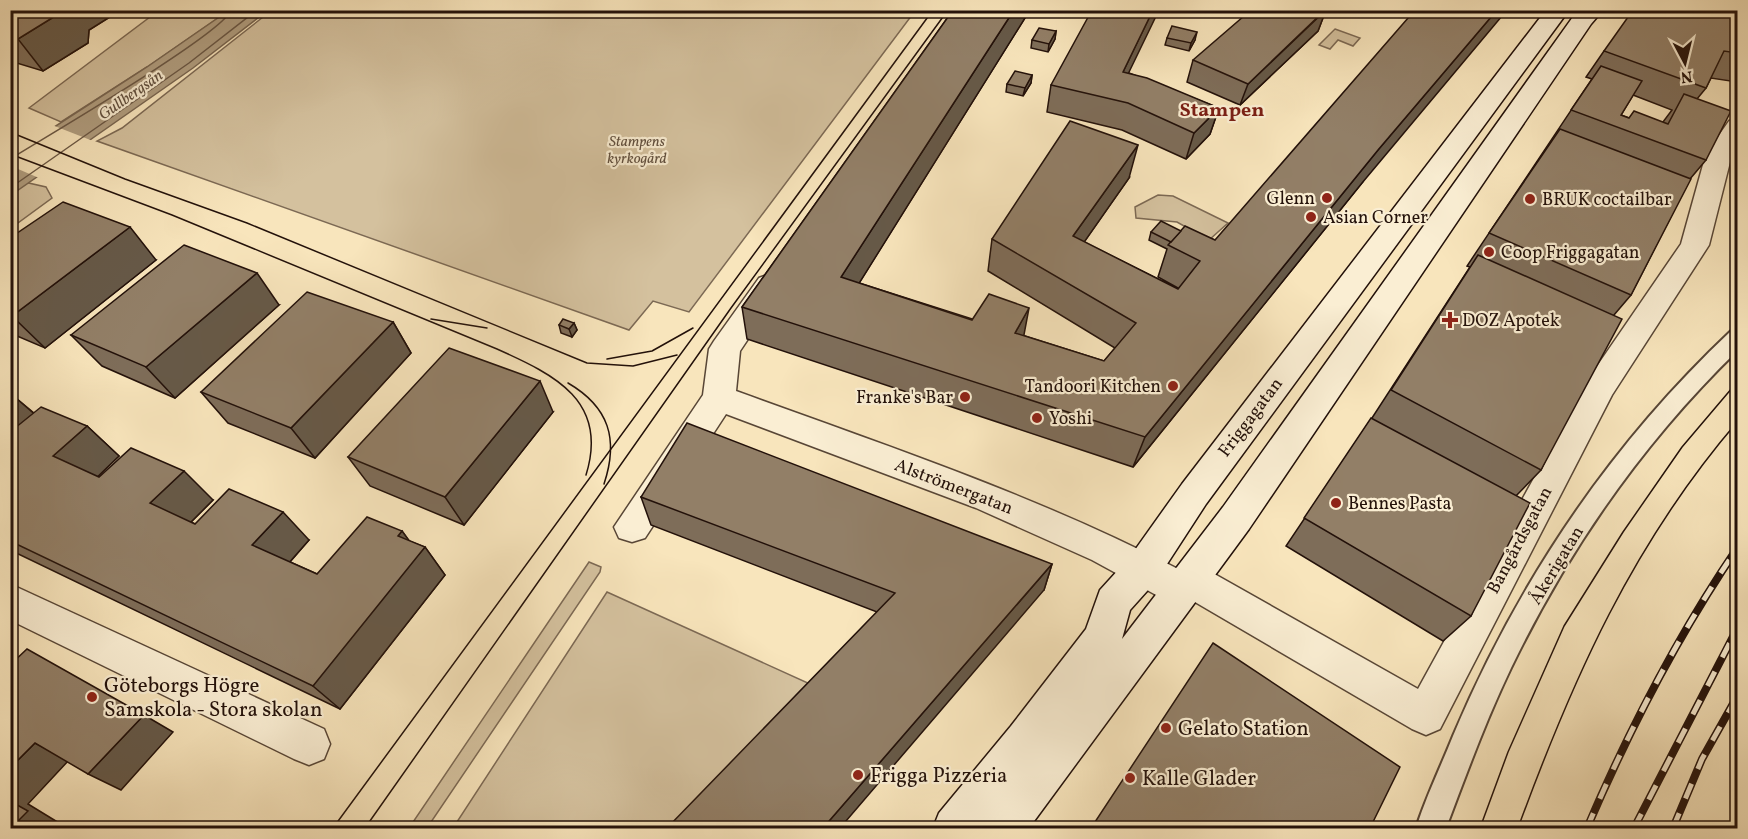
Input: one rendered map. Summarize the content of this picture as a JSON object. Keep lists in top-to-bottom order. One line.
{"streets":{"main road":["Friggagatan","Alströmergatan","Bangårdsgatan"],"lane":["Åkerigatan"]},"crossings":[["Friggagatan","Alströmergatan"],["Alströmergatan","Bangårdsgatan"]],"districts":["Stampen"],"water":["Gullbergsån"],"parks":["Stampens kyrkogård"],"places":{"other":["Glenn","BRUK coctailbar","Asian Corner","Coop Friggagatan","Tandoori Kitchen","Franke's Bar","Yoshi","Bennes Pasta","Göteborgs Högre Samskola - Stora skolan","Gelato Station","Frigga Pizzeria","Kalle Glader"],"health":["DOZ Apotek"]},"north":"bottom"}
